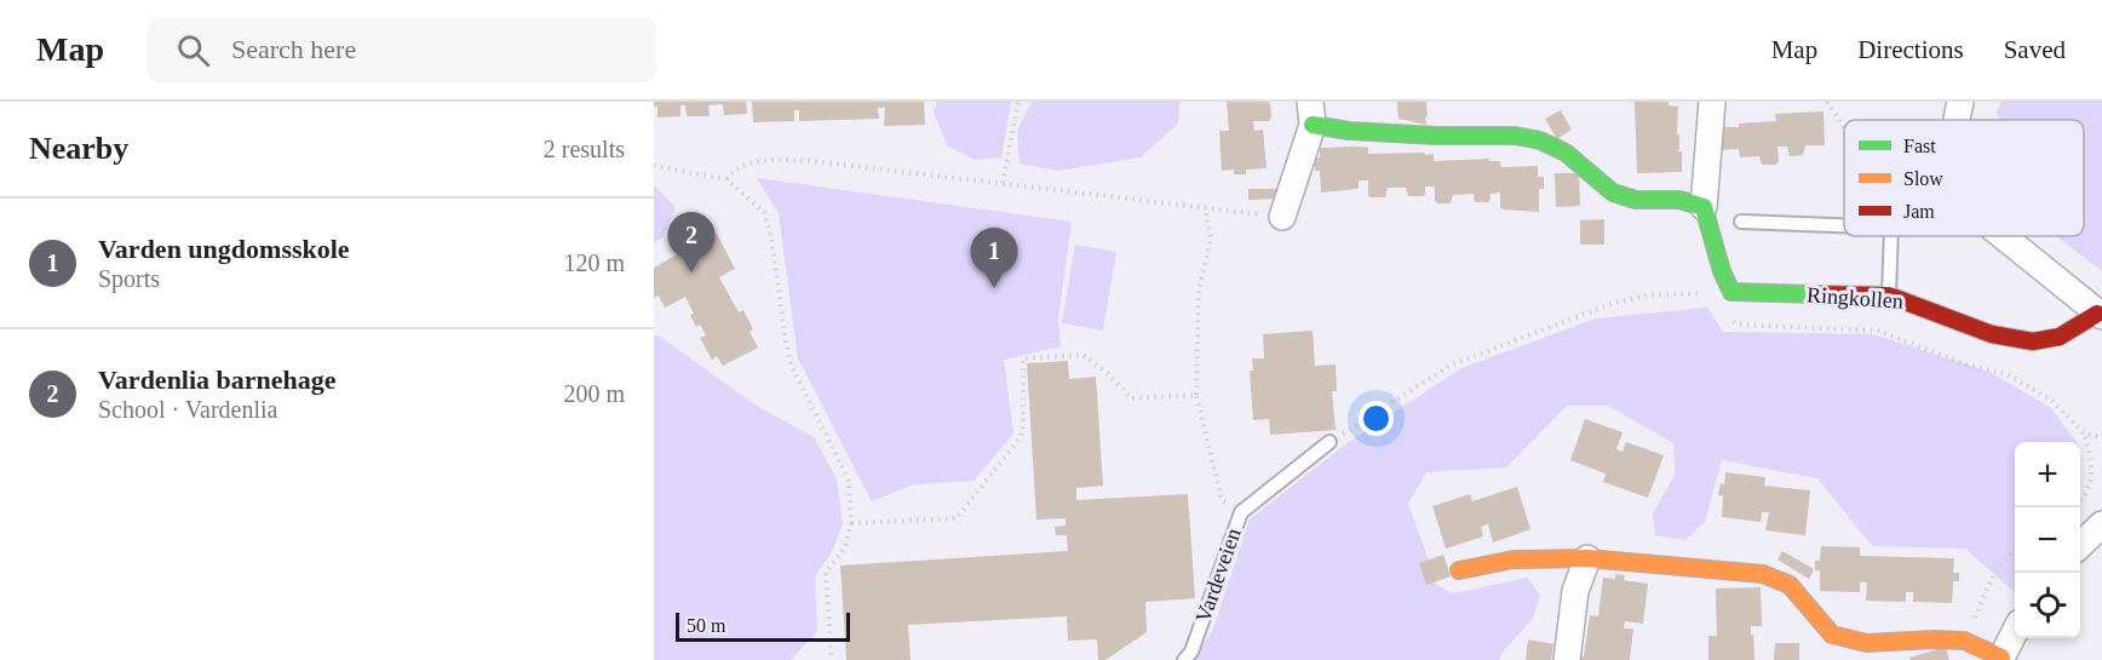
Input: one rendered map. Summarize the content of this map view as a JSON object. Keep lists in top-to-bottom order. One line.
{"streets":{"street":["Ringkollen"],"lane":["Vardeveien"]},"legend":["Fast","Slow","Jam"],"scale_bar":"50 m","page":{"header":"Map","search":"Search here","nav":["Map","Directions","Saved"],"heading":["Nearby","2 results"],"list":[{"mark":"1","name":"Varden ungdomsskole","note":"Sports","value":"120 m"},{"mark":"2","name":"Vardenlia barnehage","note":"School · Vardenlia","value":"200 m"}],"pins":["2","1"],"map_buttons":["+","−"],"scale":"50 m"}}
